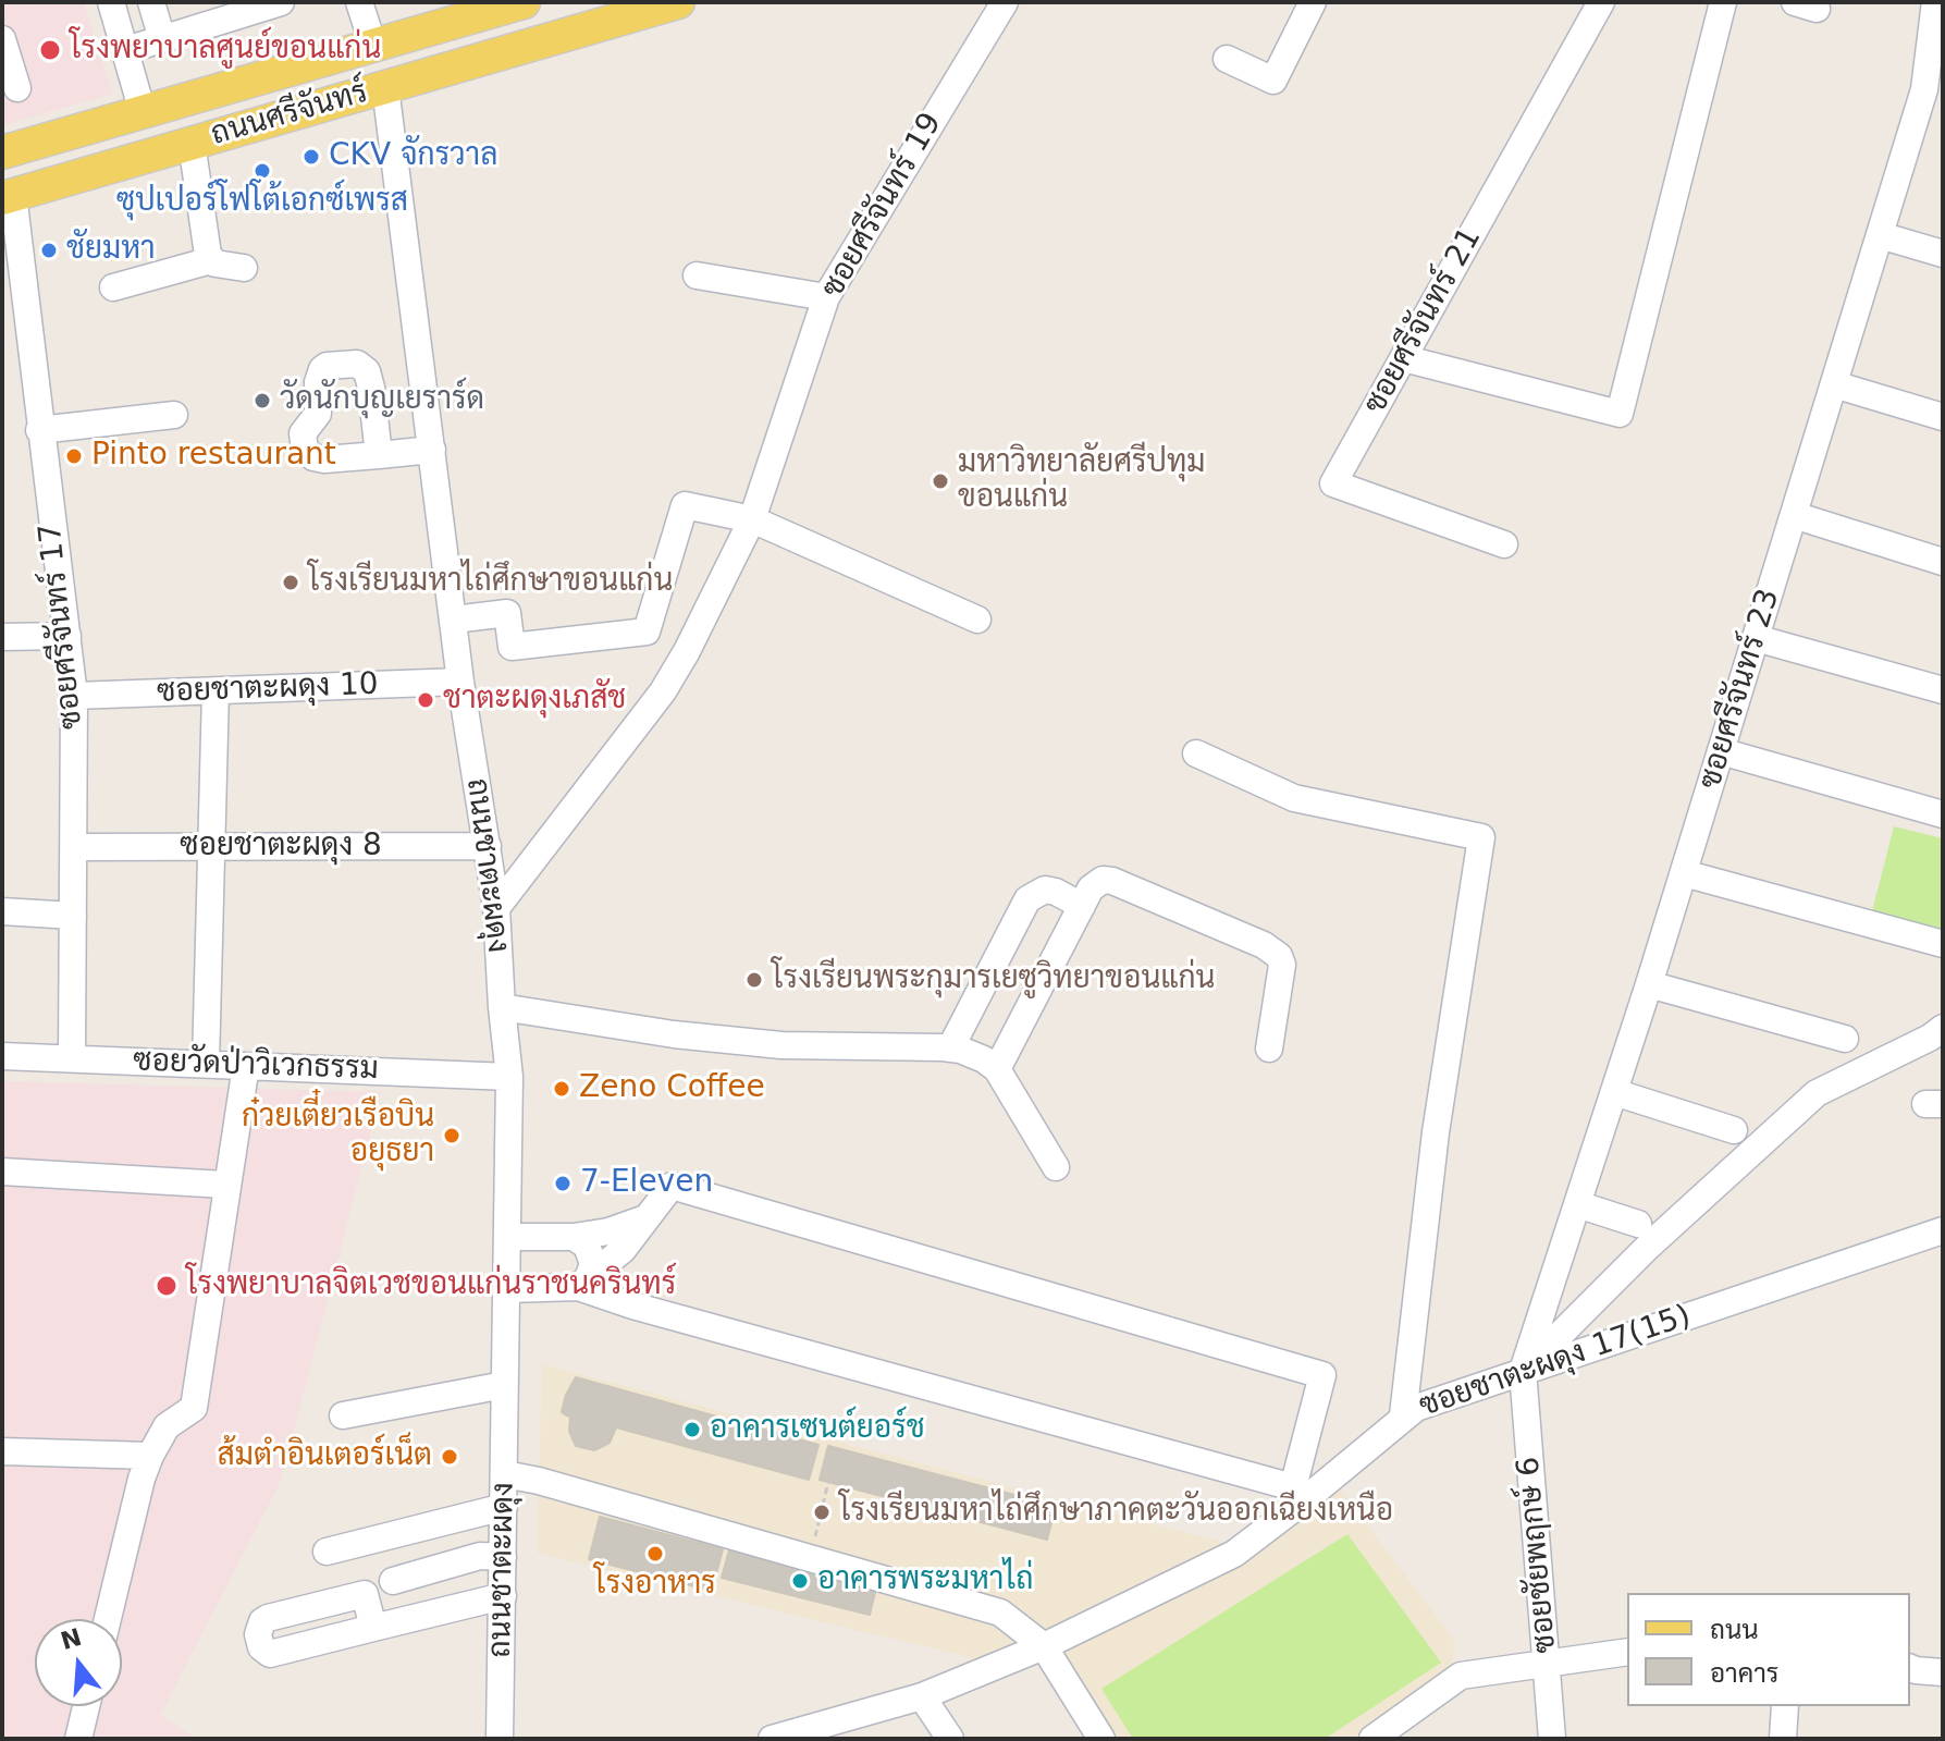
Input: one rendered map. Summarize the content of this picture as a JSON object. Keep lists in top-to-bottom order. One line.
{"streets":{"main road":["ถนนศรีจันทร์","ถนนชาตะผดุง"],"street":["ซอยศรีจันทร์ 19","ซอยศรีจันทร์ 21","ซอยศรีจันทร์ 17","ซอยชาตะผดุง 10","ซอยศรีจันทร์ 23","ซอยชาตะผดุง 8","ซอยวัดป่าวิเวกธรรม","ซอยชาตะผดุง 17(15)","ซอยชัยพฤกษ์ 6"]},"crossings":[["ถนนศรีจันทร์","ซอยศรีจันทร์ 17"],["ถนนศรีจันทร์","ถนนชาตะผดุง"],["ซอยศรีจันทร์ 19","ถนนชาตะผดุง"],["ซอยศรีจันทร์ 17","ซอยชาตะผดุง 10"],["ซอยศรีจันทร์ 17","ซอยชาตะผดุง 8"],["ซอยศรีจันทร์ 17","ซอยวัดป่าวิเวกธรรม"],["ซอยชาตะผดุง 10","ถนนชาตะผดุง"],["ซอยศรีจันทร์ 23","ซอยชาตะผดุง 17(15)"],["ซอยศรีจันทร์ 23","ซอยชัยพฤกษ์ 6"],["ซอยชาตะผดุง 8","ถนนชาตะผดุง"],["ถนนชาตะผดุง","ซอยวัดป่าวิเวกธรรม"],["ซอยชาตะผดุง 17(15)","ซอยชัยพฤกษ์ 6"]],"places":["โรงพยาบาลศูนย์ขอนแก่น","CKV จักรวาล","ซุปเปอร์โฟโต้เอกซ์เพรส","ชัยมหา","วัดนักบุญเยราร์ด","Pinto restaurant","มหาวิทยาลัยศรีปทุม ขอนแก่น","โรงเรียนมหาไถ่ศึกษาขอนแก่น","ชาตะผดุงเภสัช","โรงเรียนพระกุมารเยซูวิทยาขอนแก่น","Zeno Coffee","ก๋วยเตี๋ยวเรือบิน อยุธยา","7-Eleven","โรงพยาบาลจิตเวชขอนแก่นราชนครินทร์","อาคารเซนต์ยอร์ช","ส้มตำอินเตอร์เน็ต","โรงเรียนมหาไถ่ศึกษาภาคตะวันออกเฉียงเหนือ","โรงอาหาร","อาคารพระมหาไถ่"],"legend":["ถนน","อาคาร"],"north":"top"}
